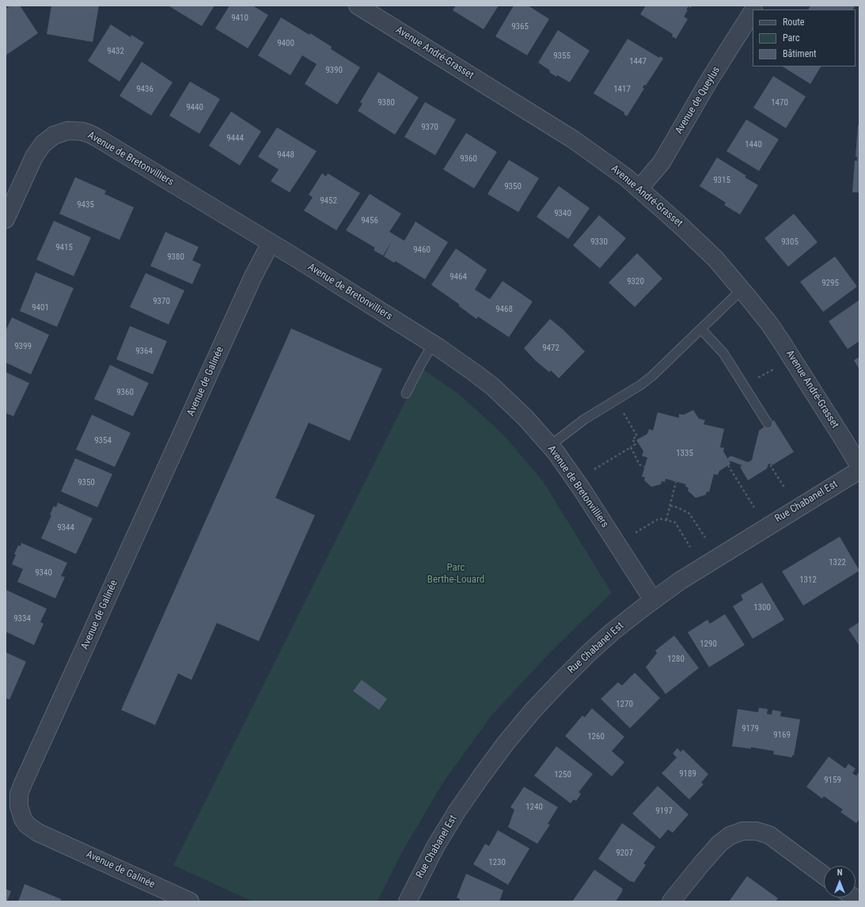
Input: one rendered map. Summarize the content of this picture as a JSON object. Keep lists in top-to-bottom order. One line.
{"streets":{"street":["Avenue André-Grasset","Avenue de Queylus","Avenue de Bretonvilliers","Avenue de Galinée","Rue Chabanel Est"]},"crossings":[["Avenue André-Grasset","Avenue de Queylus"],["Avenue de Bretonvilliers","Avenue de Galinée"],["Avenue de Bretonvilliers","Rue Chabanel Est"]],"parks":["Parc Berthe-Louard"],"house_numbers":["9410","9365","9400","9432","9355","1447","9390","9436","1417","9380","1470","9440","9370","9444","1440","9448","9360","9315","9350","9452","9435","9340","9456","9330","9305","9415","9460","9380","9464","9320","9295","9370","9401","9468","9399","9472","9364","9360","9354","1335","9350","9344","1322","9340","1312","1300","9334","1290","1280","1270","9179","9169","1260","9189","1250","9159","1240","9197","9207","1230"],"legend":["Route","Parc","Bâtiment"],"north":"top"}
